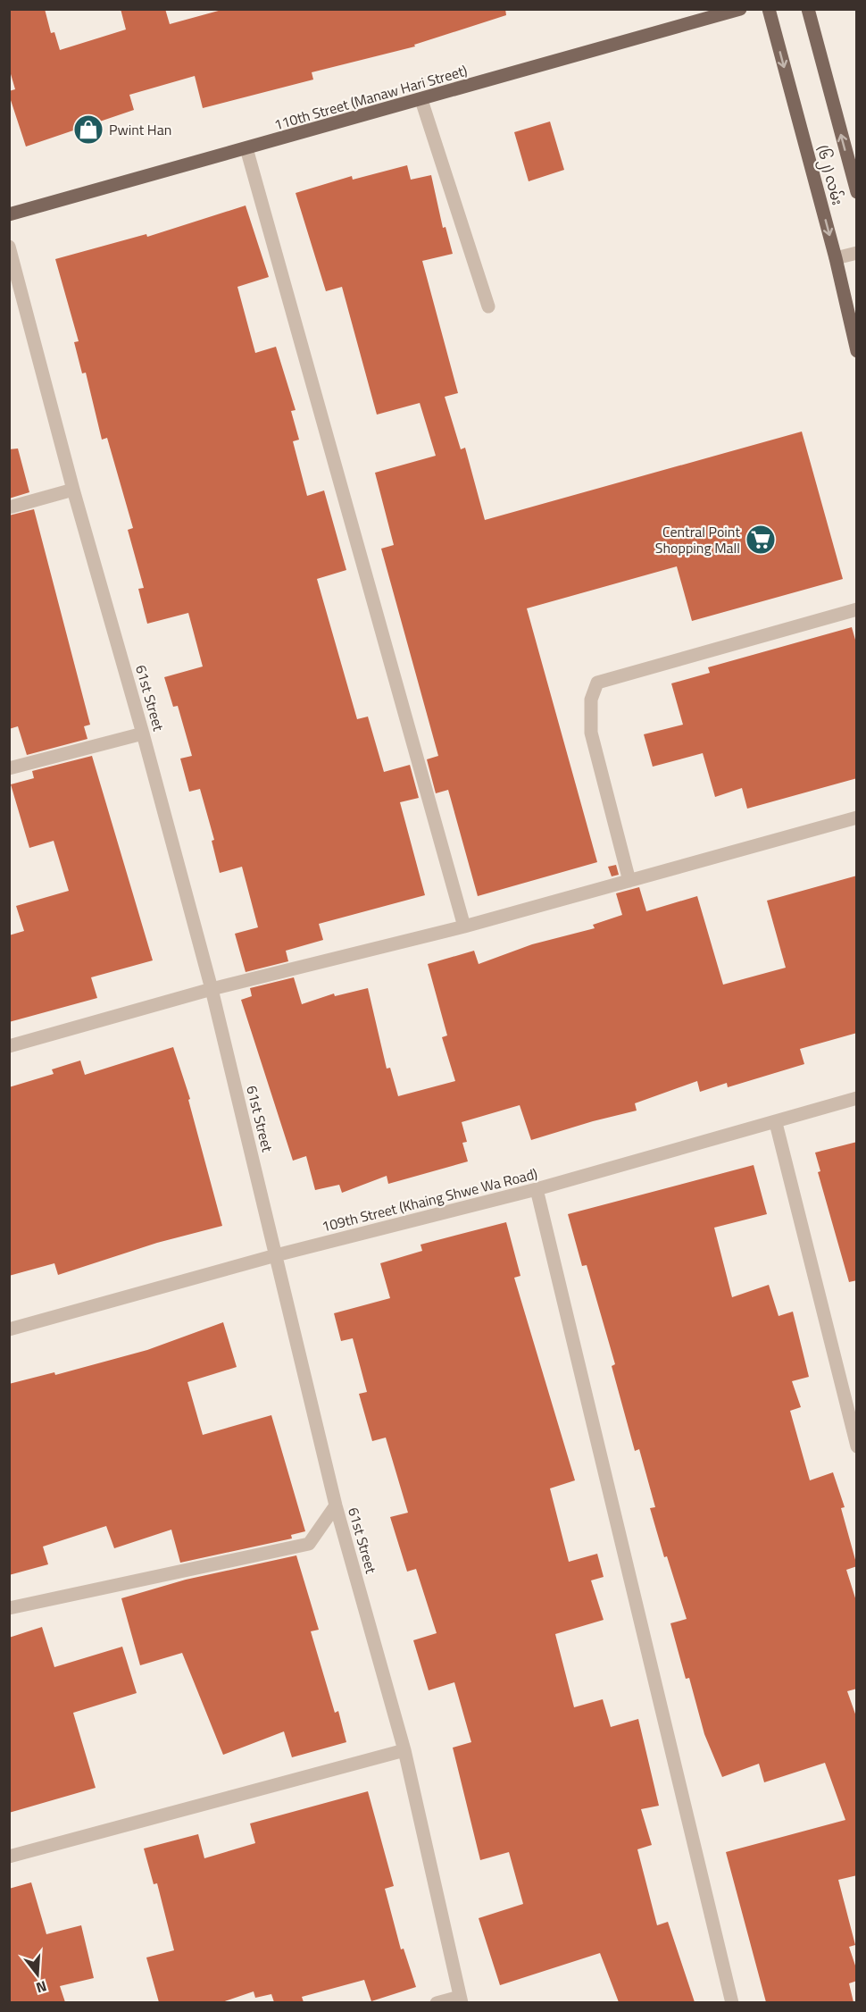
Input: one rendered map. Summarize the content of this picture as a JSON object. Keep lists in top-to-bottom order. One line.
{"streets":{"main road":["110th Street (Manaw Hari Street)","(၆၂) လမ်း"],"street":["61st Street","109th Street (Khaing Shwe Wa Road)"]},"crossings":[["61st Street","109th Street (Khaing Shwe Wa Road)"]],"places":{"shop":["Pwint Han"],"supermarket":["Central Point Shopping Mall"]},"north":"bottom"}
